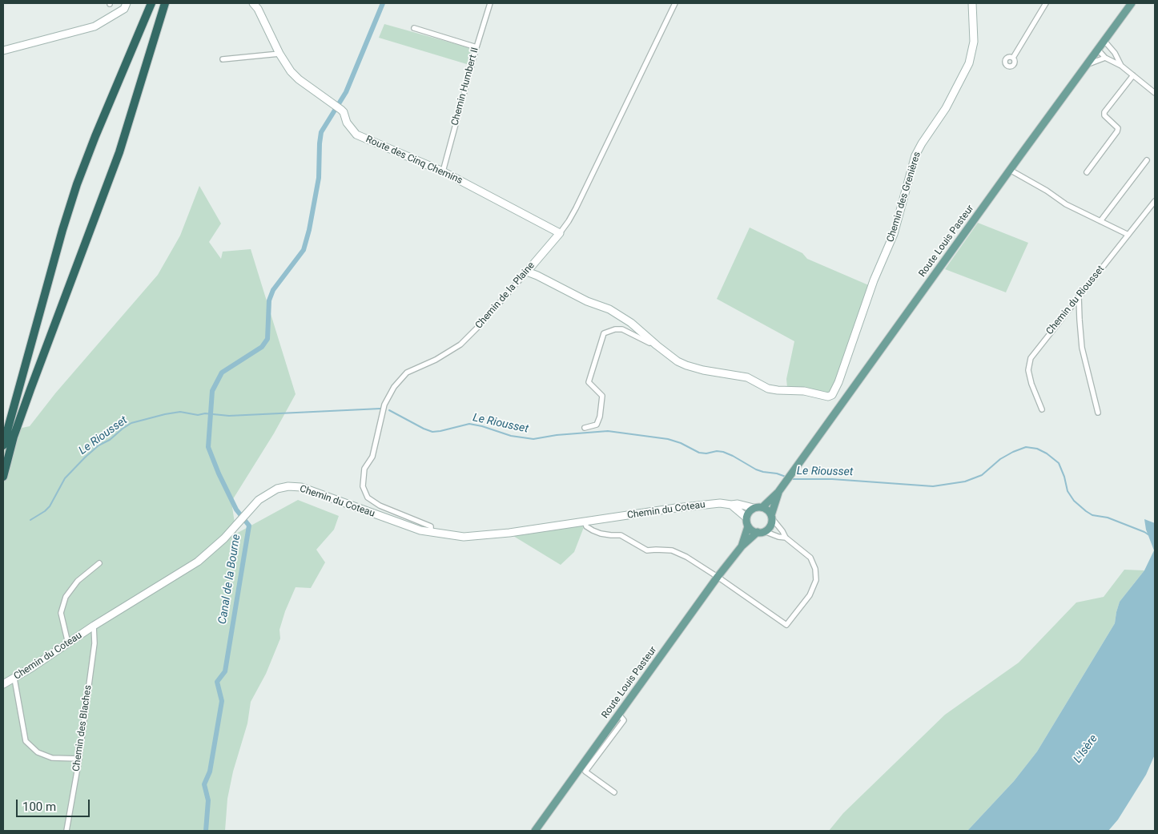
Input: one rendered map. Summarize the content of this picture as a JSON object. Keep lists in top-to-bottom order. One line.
{"streets":{"main road":["Route Louis Pasteur"],"street":["Chemin Humbert II","Route des Cinq Chemins","Chemin des Grenières","Chemin de la Plaine","Chemin du Riousset","Chemin du Coteau","Chemin des Blaches"]},"crossings":[["Chemin Humbert II","Route des Cinq Chemins"],["Route des Cinq Chemins","Chemin de la Plaine"],["Route Louis Pasteur","Chemin du Coteau"],["Chemin de la Plaine","Chemin du Coteau"],["Chemin du Coteau","Chemin des Blaches"]],"water":["Le Riousset","Canal de la Bourne","L'Isère"],"scale_bar":"100 m"}
